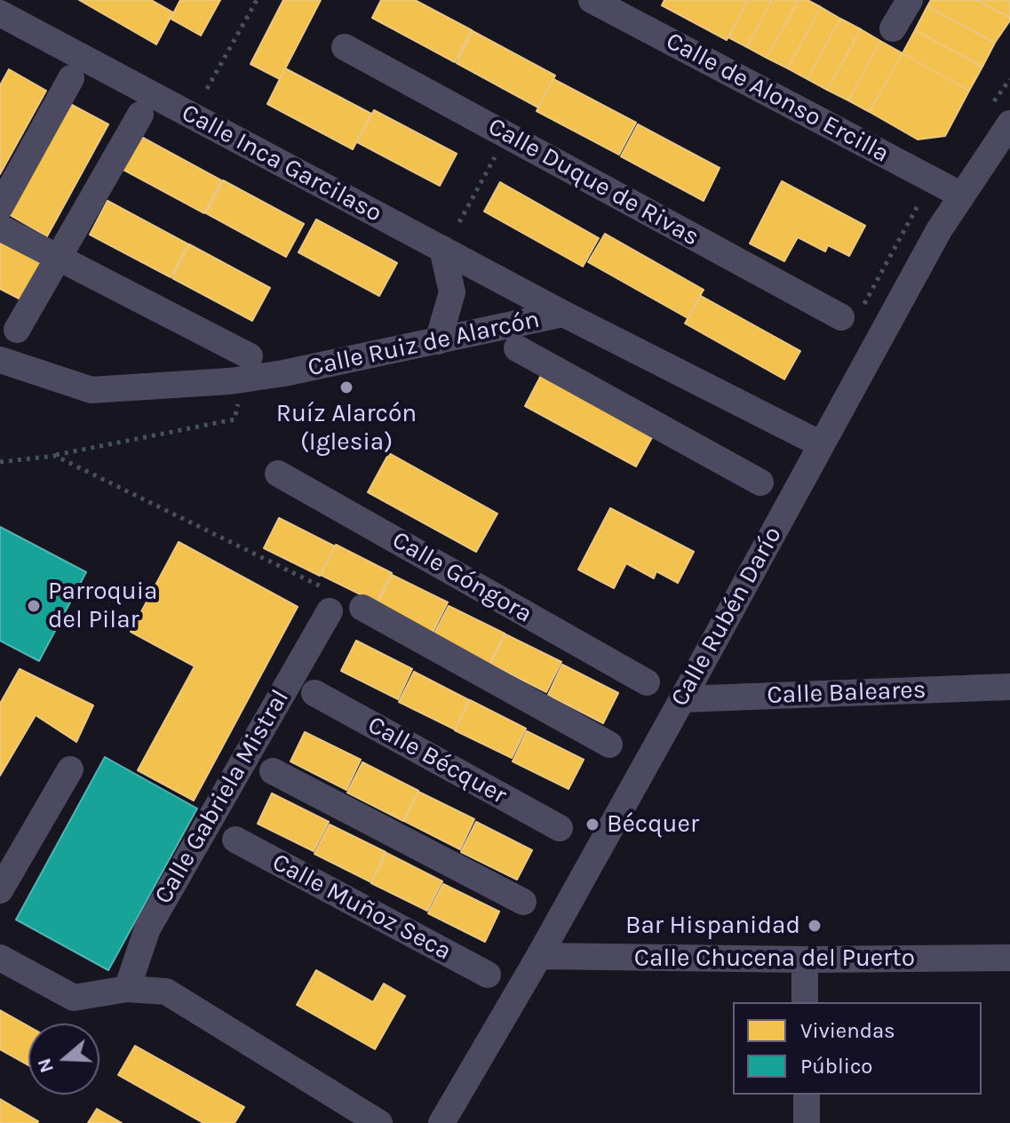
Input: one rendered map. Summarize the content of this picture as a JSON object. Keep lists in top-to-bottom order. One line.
{"streets":{"street":["Calle de Alonso Ercilla","Calle Inca Garcilaso","Calle Duque de Rivas","Calle Ruiz de Alarcón","Calle Góngora","Calle Rubén Darío","Calle Baleares","Calle Bécquer","Calle Gabriela Mistral","Calle Muñoz Seca","Calle Chucena del Puerto"]},"crossings":[["Calle de Alonso Ercilla","Calle Rubén Darío"],["Calle Inca Garcilaso","Calle Ruiz de Alarcón"],["Calle Ruiz de Alarcón","Calle Rubén Darío"],["Calle Rubén Darío","Calle Baleares"],["Calle Rubén Darío","Calle Chucena del Puerto"]],"places":["Ruíz Alarcón (Iglesia)","Parroquia del Pilar","Bécquer","Bar Hispanidad"],"legend":["Viviendas","Público"],"north":"left"}
